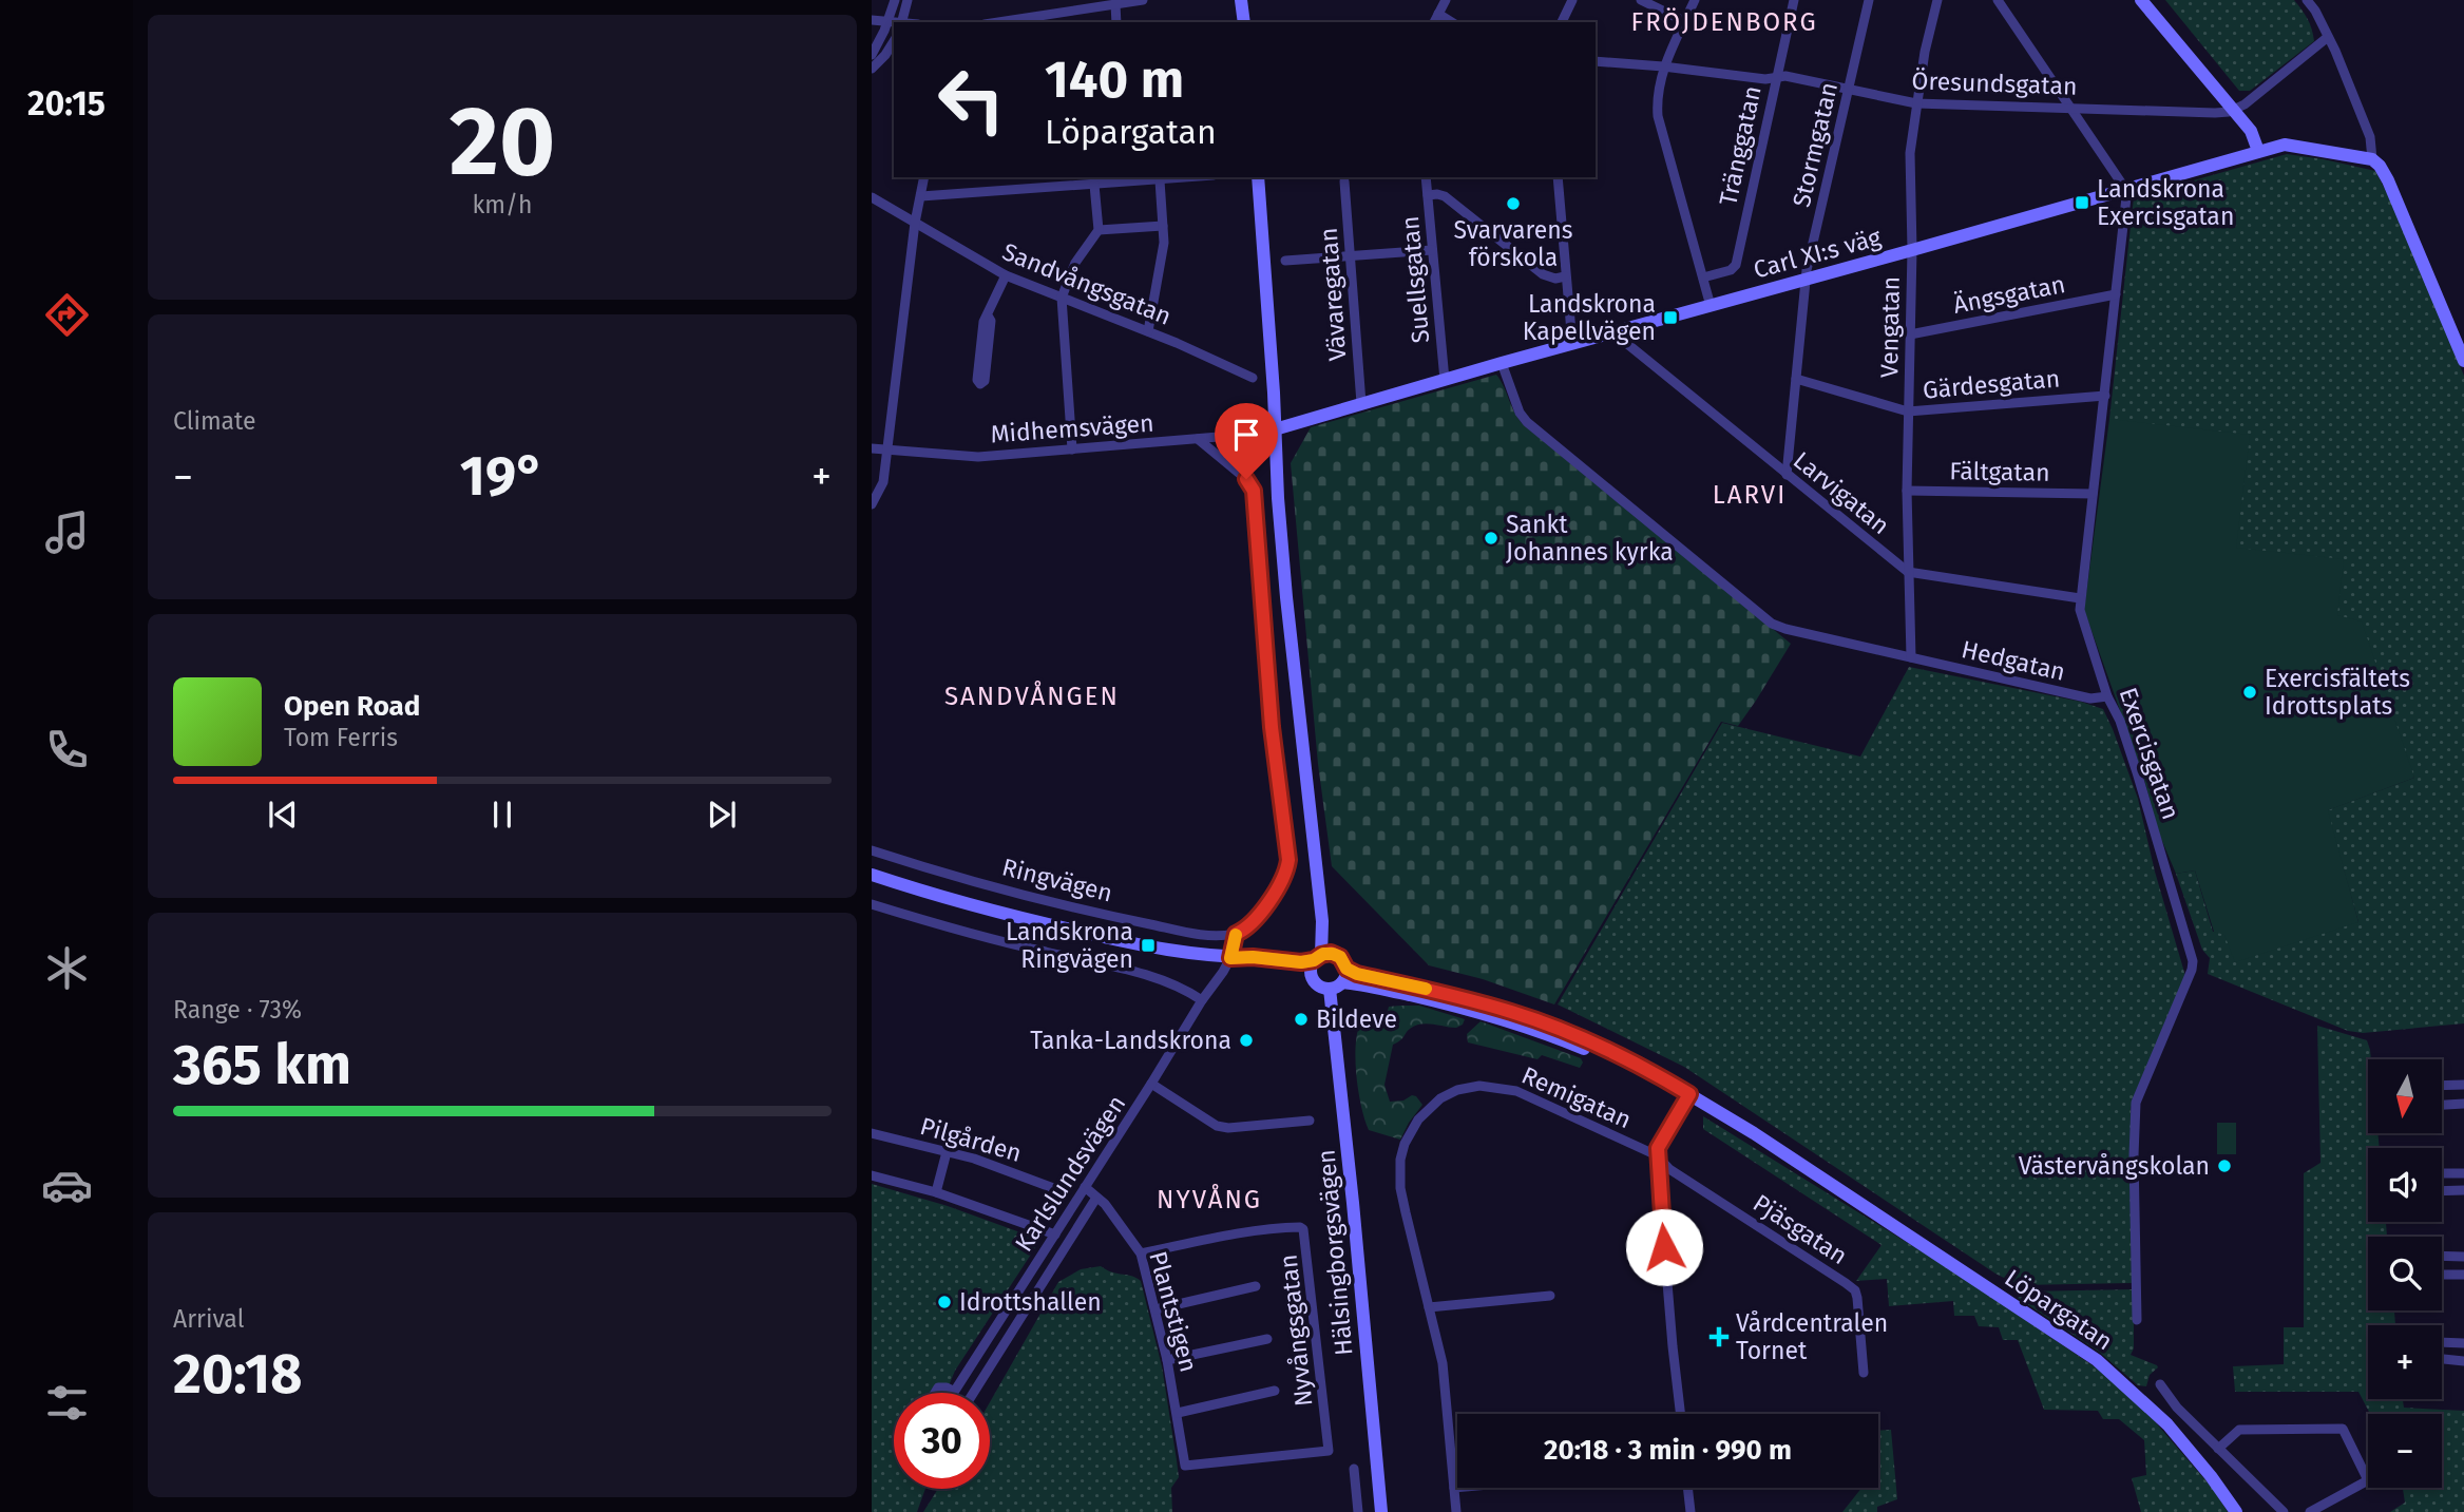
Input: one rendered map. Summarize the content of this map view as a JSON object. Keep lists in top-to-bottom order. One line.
{"streets":{"street":["Öresundsgatan","Stormgatan","Tränggatan","Carl XI:s väg","Suellsgatan","Sandvångsgatan","Vävaregatan","Ängsgatan","Vengatan","Gärdesgatan","Midhemsvägen","Fältgatan","Larvigatan","Hedgatan","Exercisgatan","Ringvägen","Remigatan","Pilgården","Karlslundsvägen","Pjäsgatan","Hälsingborgsvägen","Löpargatan","Plantstigen","Nyvångsgatan"]},"crossings":[["Öresundsgatan","Stormgatan"],["Öresundsgatan","Tränggatan"],["Öresundsgatan","Vengatan"],["Stormgatan","Carl XI:s väg"],["Stormgatan","Gärdesgatan"],["Stormgatan","Larvigatan"],["Carl XI:s väg","Suellsgatan"],["Carl XI:s väg","Vävaregatan"],["Carl XI:s väg","Vengatan"],["Carl XI:s väg","Midhemsvägen"],["Carl XI:s väg","Larvigatan"],["Carl XI:s väg","Hedgatan"],["Carl XI:s väg","Exercisgatan"],["Ängsgatan","Vengatan"],["Ängsgatan","Exercisgatan"],["Vengatan","Gärdesgatan"],["Vengatan","Fältgatan"],["Vengatan","Larvigatan"],["Vengatan","Hedgatan"],["Gärdesgatan","Exercisgatan"],["Fältgatan","Exercisgatan"],["Larvigatan","Exercisgatan"],["Hedgatan","Exercisgatan"],["Ringvägen","Karlslundsvägen"],["Ringvägen","Hälsingborgsvägen"],["Ringvägen","Löpargatan"],["Remigatan","Pjäsgatan"],["Karlslundsvägen","Plantstigen"],["Hälsingborgsvägen","Löpargatan"],["Plantstigen","Nyvångsgatan"]],"districts":["FRÖJDENBORG","LARVI","SANDVÅNGEN","NYVÅNG"],"places":{"transit":["Landskrona Exercisgatan","Landskrona Kapellvägen","Landskrona Ringvägen"],"other":["Svarvarens förskola","Sankt Johannes kyrka","Exercisfältets Idrottsplats","Bildeve","Tanka-Landskrona","Västervångskolan","Idrottshallen"],"health":["Vårdcentralen Tornet"]},"north":"bottom","page":{"tabs":"20:15","tile":[["20","km/h"],"Climate",["Range · 73%","365 km"],["Arrival","20:18"]],"turn":["140 m","Löpargatan"],"heat":["−","19°","+"],"song":["Open Road","Tom Ferris"],"map_buttons":["+","−"],"limit":"30","trip":"20:18 · 3 min · 990 m"}}
